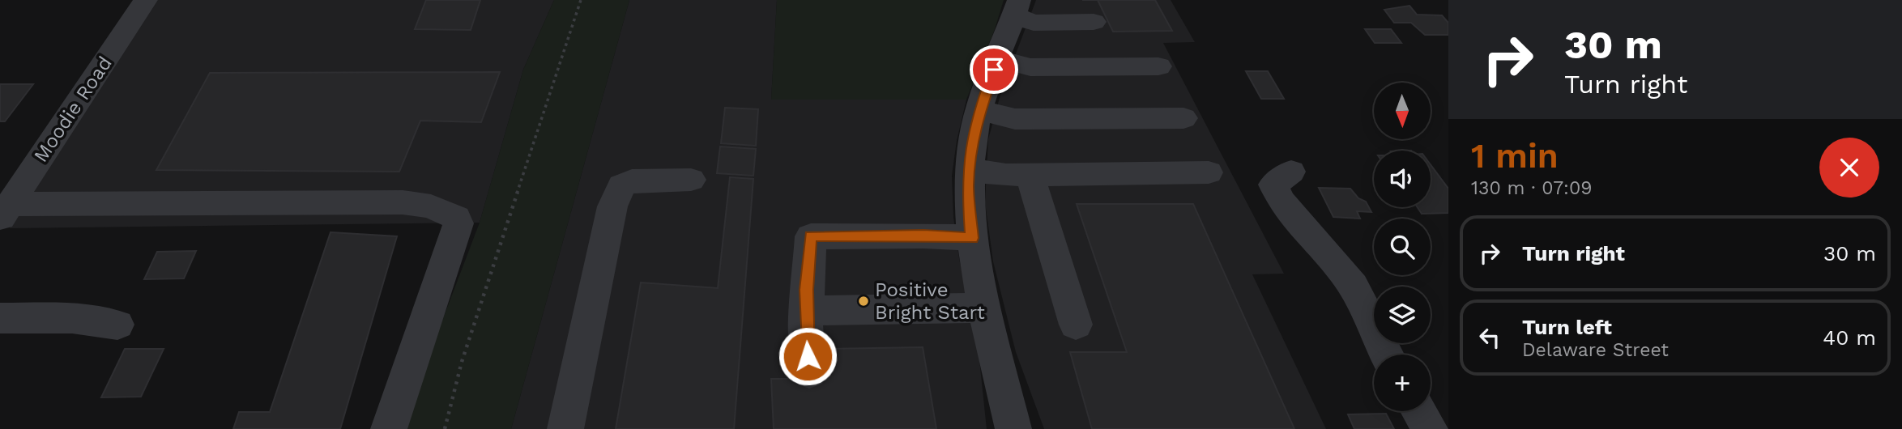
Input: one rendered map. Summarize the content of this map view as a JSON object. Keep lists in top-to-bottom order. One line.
{"streets":{"street":["Moodie Road"]},"places":["Positive Bright Start"],"north":"bottom","page":{"turn":["30 m","Turn right"],"map_buttons":"+","heading":["1 min","130 m · 07:09"],"list":[{"name":"Turn right","value":"30 m"},{"name":"Turn left","note":"Delaware Street","value":"40 m"}]}}
